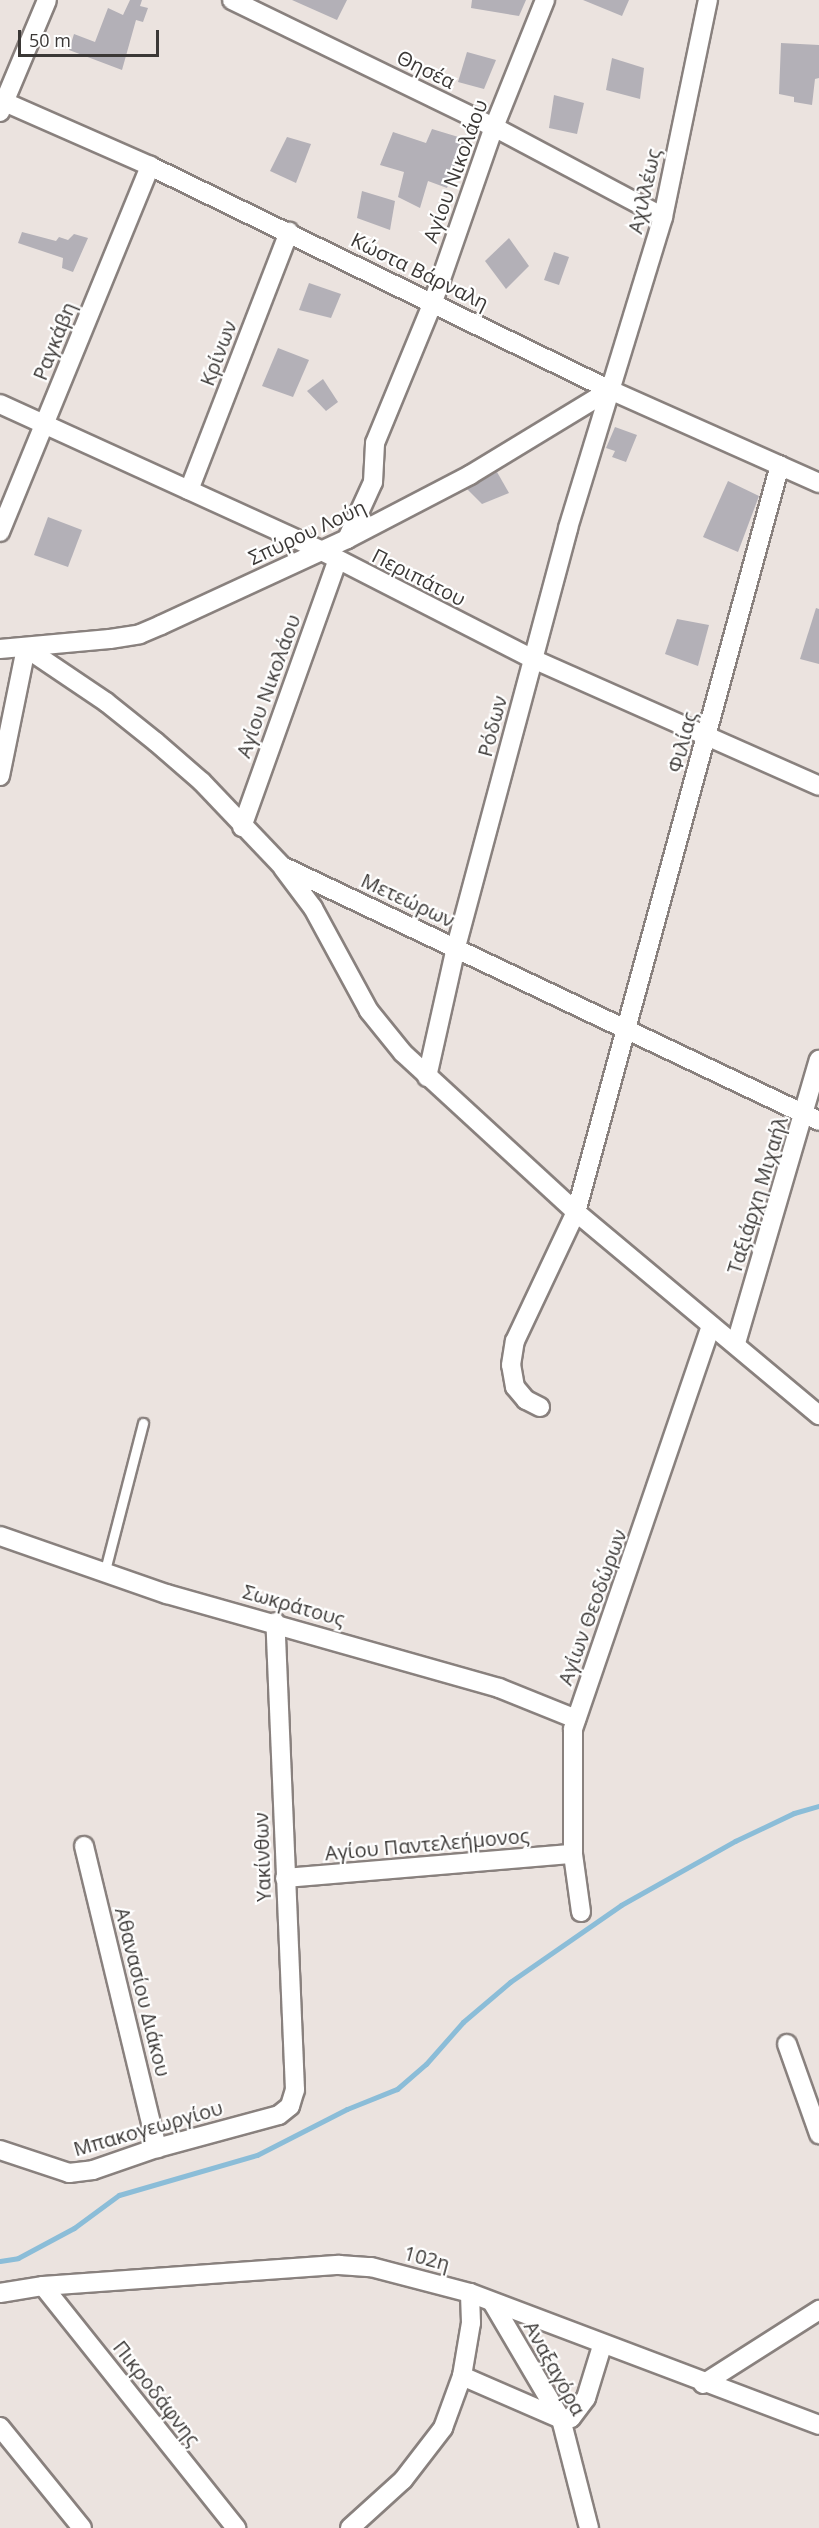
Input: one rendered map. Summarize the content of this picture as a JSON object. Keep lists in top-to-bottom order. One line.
{"streets":{"street":["Θησέα","Αγίου Νικολάου","Αχιλλέως","Κώστα Βάρναλη","Ραγκάβη","Κρίνων","Σπύρου Λούη","Περιπάτου","Ρόδων","Φιλίας","Μετεώρων","Ταξιάρχη Μιχαήλ","Σωκράτους","Αγίων Θεοδώρων","Αγίου Παντελεήμονος","Υακίνθων","Αθανασίου Διάκου","Μπακογεωργίου","102η","Αναξαγόρα","Πικροδάφνης"]},"crossings":[["Θησέα","Αγίου Νικολάου"],["Θησέα","Αχιλλέως"],["Αγίου Νικολάου","Κώστα Βάρναλη"],["Αγίου Νικολάου","Σπύρου Λούη"],["Αγίου Νικολάου","Περιπάτου"],["Αγίου Νικολάου","Μετεώρων"],["Αχιλλέως","Κώστα Βάρναλη"],["Αχιλλέως","Σπύρου Λούη"],["Αχιλλέως","Ρόδων"],["Κώστα Βάρναλη","Ραγκάβη"],["Κώστα Βάρναλη","Κρίνων"],["Κώστα Βάρναλη","Σπύρου Λούη"],["Κώστα Βάρναλη","Ρόδων"],["Κώστα Βάρναλη","Φιλίας"],["Ραγκάβη","Περιπάτου"],["Κρίνων","Περιπάτου"],["Σπύρου Λούη","Περιπάτου"],["Σπύρου Λούη","Ρόδων"],["Σπύρου Λούη","Μετεώρων"],["Περιπάτου","Ρόδων"],["Περιπάτου","Φιλίας"],["Ρόδων","Μετεώρων"],["Φιλίας","Μετεώρων"],["Μετεώρων","Ταξιάρχη Μιχαήλ"],["Σωκράτους","Αγίων Θεοδώρων"],["Σωκράτους","Υακίνθων"],["Αγίων Θεοδώρων","Αγίου Παντελεήμονος"],["Αγίου Παντελεήμονος","Υακίνθων"],["Υακίνθων","Μπακογεωργίου"],["Αθανασίου Διάκου","Μπακογεωργίου"],["102η","Αναξαγόρα"],["102η","Πικροδάφνης"]],"scale_bar":"50 m"}
